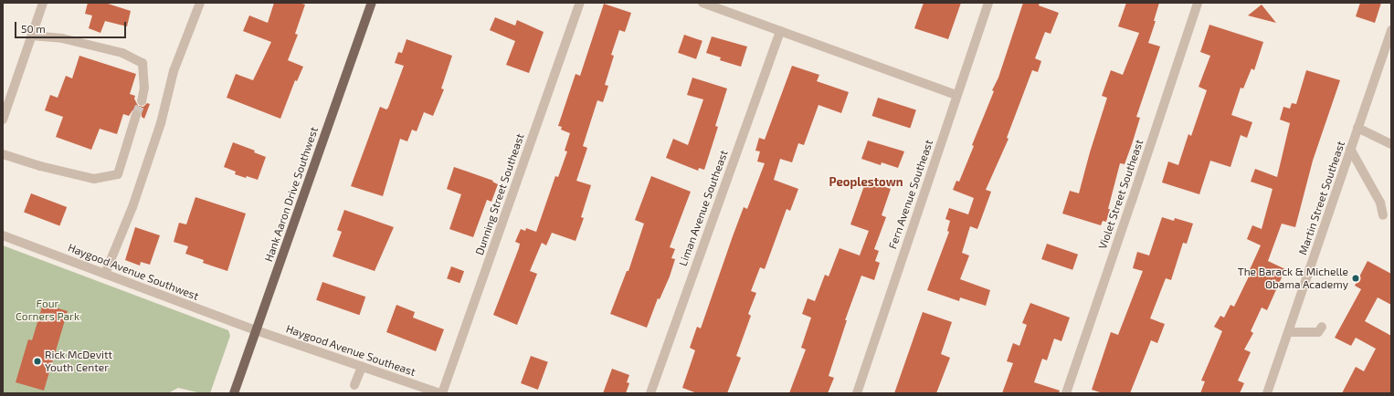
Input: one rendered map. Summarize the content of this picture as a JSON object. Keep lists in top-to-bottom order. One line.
{"streets":{"main road":["Hank Aaron Drive Southwest"],"street":["Dunning Street Southeast","Fern Avenue Southeast","Violet Street Southeast","Martin Street Southeast","Liman Avenue Southeast","Haygood Avenue Southwest","Haygood Avenue Southeast"]},"crossings":[["Hank Aaron Drive Southwest","Haygood Avenue Southwest"],["Hank Aaron Drive Southwest","Haygood Avenue Southeast"],["Haygood Avenue Southwest","Haygood Avenue Southeast"]],"districts":["Peoplestown"],"parks":["Four Corners Park"],"places":["The Barack & Michelle Obama Academy","Rick McDevitt Youth Center"],"scale_bar":"50 m"}
